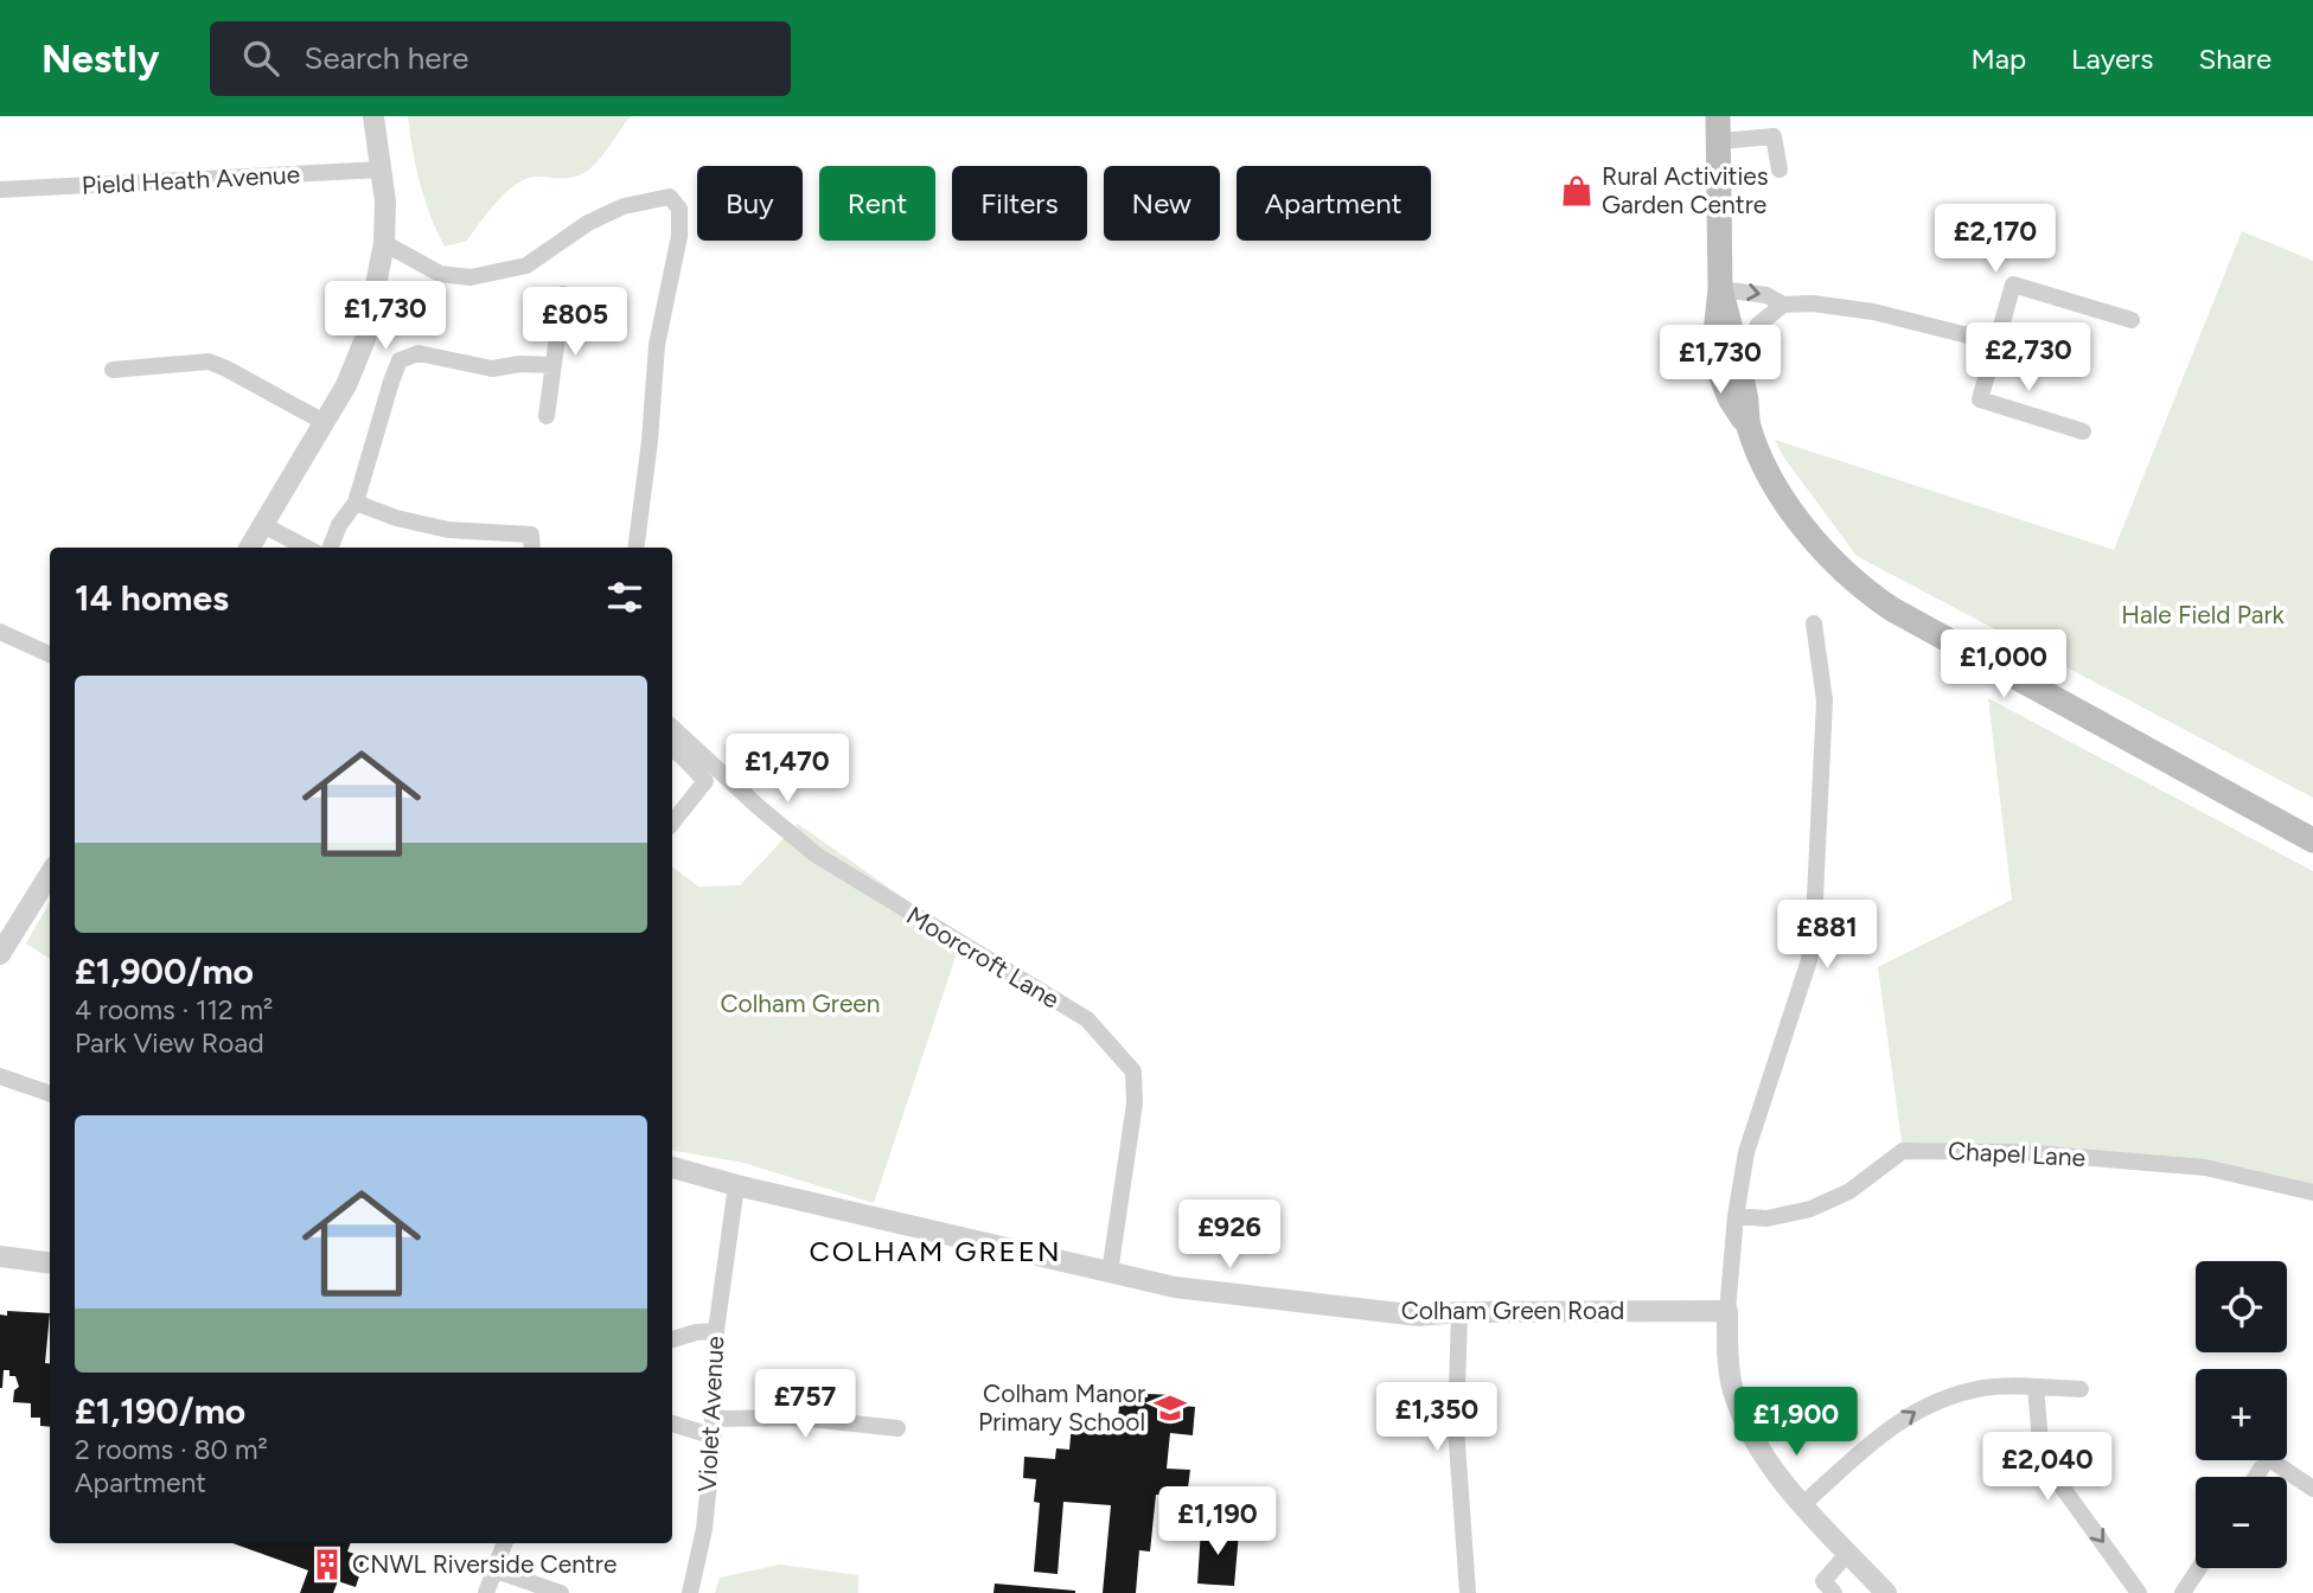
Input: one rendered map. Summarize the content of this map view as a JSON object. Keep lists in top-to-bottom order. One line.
{"streets":{"street":["Pield Heath Avenue","Moorcroft Lane","Chapel Lane","Colham Green Road","Violet Avenue"]},"crossings":[["Moorcroft Lane","Colham Green Road"],["Colham Green Road","Violet Avenue"]],"districts":["COLHAM GREEN"],"parks":["Hale Field Park","Colham Green"],"places":{"shop":["Rural Activities Garden Centre"],"school or university":["Colham Manor Primary School"],"building":["CNWL Riverside Centre"]},"page":{"header":"Nestly","search":"Search here","nav":["Map","Layers","Share"],"chip":["Buy","Rent","Filters","New","Apartment"],"price":["£2,170","£1,730","£805","£2,730","£1,730","£1,000","£1,470","£881","£926","£757","£1,350","£1,900","£2,040","£1,190"],"heading":"14 homes","list":[{"name":"£1,900/mo","note":"4 rooms · 112 m² · Park View Road"},{"name":"£1,190/mo","note":"2 rooms · 80 m² · Apartment"}],"map_buttons":["+","−"]}}
